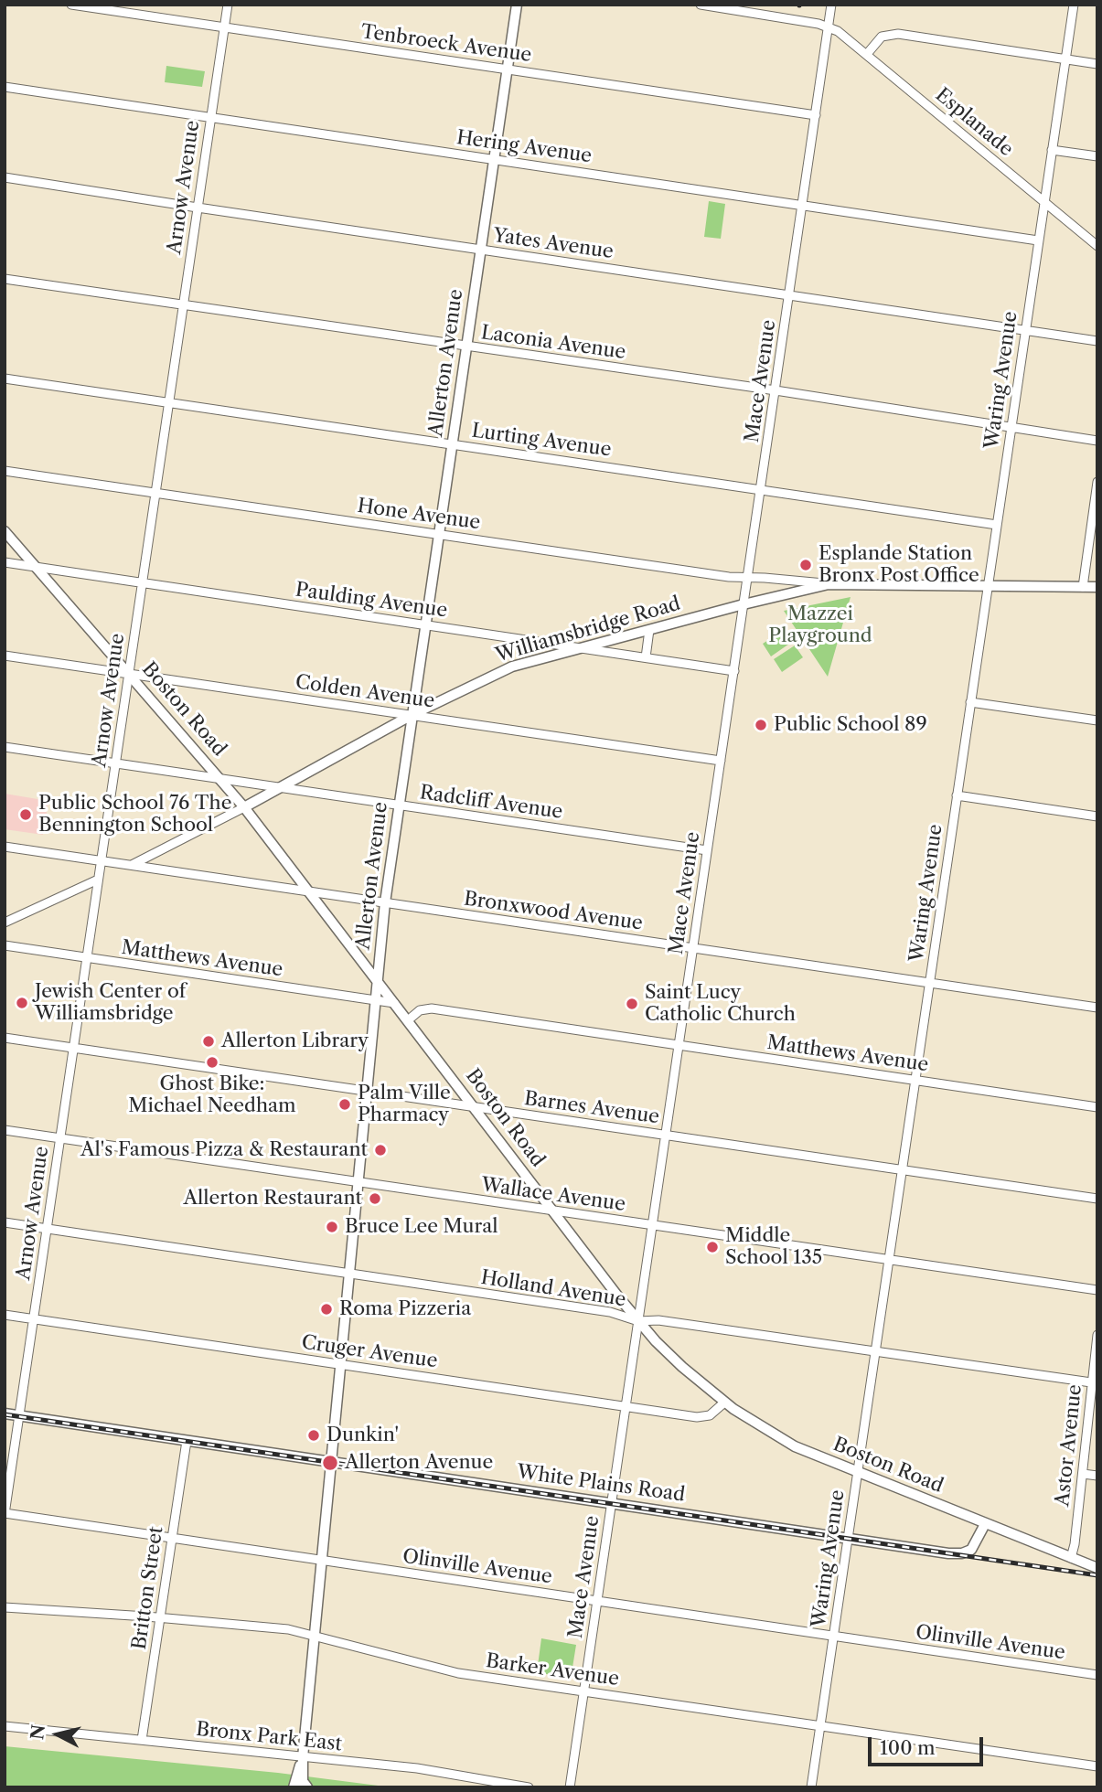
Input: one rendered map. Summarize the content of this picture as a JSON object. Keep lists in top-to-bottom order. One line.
{"streets":{"main road":["Allerton Avenue","Williamsbridge Road","Boston Road","White Plains Road"],"street":["Tenbroeck Avenue","Esplanade","Hering Avenue","Arnow Avenue","Yates Avenue","Laconia Avenue","Waring Avenue","Mace Avenue","Lurting Avenue","Hone Avenue","Paulding Avenue","Colden Avenue","Radcliff Avenue","Bronxwood Avenue","Matthews Avenue","Barnes Avenue","Wallace Avenue","Holland Avenue","Cruger Avenue","Astor Avenue","Olinville Avenue","Britton Street","Barker Avenue","Bronx Park East"]},"crossings":[["Tenbroeck Avenue","Arnow Avenue"],["Tenbroeck Avenue","Allerton Avenue"],["Tenbroeck Avenue","Mace Avenue"],["Esplanade","Waring Avenue"],["Esplanade","Mace Avenue"],["Hering Avenue","Arnow Avenue"],["Hering Avenue","Allerton Avenue"],["Hering Avenue","Waring Avenue"],["Hering Avenue","Mace Avenue"],["Arnow Avenue","Yates Avenue"],["Arnow Avenue","Laconia Avenue"],["Arnow Avenue","Lurting Avenue"],["Arnow Avenue","Hone Avenue"],["Arnow Avenue","Paulding Avenue"],["Arnow Avenue","Colden Avenue"],["Arnow Avenue","Boston Road"],["Arnow Avenue","Radcliff Avenue"],["Arnow Avenue","Bronxwood Avenue"],["Arnow Avenue","Matthews Avenue"],["Arnow Avenue","Barnes Avenue"],["Arnow Avenue","Wallace Avenue"],["Arnow Avenue","Holland Avenue"],["Arnow Avenue","Cruger Avenue"],["Arnow Avenue","White Plains Road"],["Arnow Avenue","Olinville Avenue"],["Yates Avenue","Allerton Avenue"],["Yates Avenue","Waring Avenue"],["Yates Avenue","Mace Avenue"],["Laconia Avenue","Allerton Avenue"],["Laconia Avenue","Waring Avenue"],["Laconia Avenue","Mace Avenue"],["Allerton Avenue","Lurting Avenue"],["Allerton Avenue","Hone Avenue"],["Allerton Avenue","Paulding Avenue"],["Allerton Avenue","Williamsbridge Road"],["Allerton Avenue","Colden Avenue"],["Allerton Avenue","Boston Road"],["Allerton Avenue","Radcliff Avenue"],["Allerton Avenue","Bronxwood Avenue"],["Allerton Avenue","Matthews Avenue"],["Allerton Avenue","Barnes Avenue"],["Allerton Avenue","Wallace Avenue"],["Allerton Avenue","Holland Avenue"],["Allerton Avenue","Cruger Avenue"],["Allerton Avenue","White Plains Road"],["Allerton Avenue","Olinville Avenue"],["Allerton Avenue","Barker Avenue"],["Allerton Avenue","Bronx Park East"],["Waring Avenue","Lurting Avenue"],["Waring Avenue","Williamsbridge Road"],["Waring Avenue","Boston Road"],["Waring Avenue","Bronxwood Avenue"],["Waring Avenue","Matthews Avenue"],["Waring Avenue","Barnes Avenue"],["Waring Avenue","Wallace Avenue"],["Waring Avenue","Holland Avenue"],["Waring Avenue","White Plains Road"],["Waring Avenue","Olinville Avenue"],["Waring Avenue","Barker Avenue"],["Mace Avenue","Lurting Avenue"],["Mace Avenue","Hone Avenue"],["Mace Avenue","Paulding Avenue"],["Mace Avenue","Williamsbridge Road"],["Mace Avenue","Colden Avenue"],["Mace Avenue","Boston Road"],["Mace Avenue","Radcliff Avenue"],["Mace Avenue","Bronxwood Avenue"],["Mace Avenue","Matthews Avenue"],["Mace Avenue","Barnes Avenue"],["Mace Avenue","Wallace Avenue"],["Mace Avenue","Holland Avenue"],["Mace Avenue","Cruger Avenue"],["Mace Avenue","White Plains Road"],["Mace Avenue","Olinville Avenue"],["Mace Avenue","Barker Avenue"],["Hone Avenue","Williamsbridge Road"],["Paulding Avenue","Williamsbridge Road"],["Paulding Avenue","Boston Road"],["Williamsbridge Road","Colden Avenue"],["Williamsbridge Road","Boston Road"],["Williamsbridge Road","Radcliff Avenue"],["Williamsbridge Road","Bronxwood Avenue"],["Colden Avenue","Boston Road"],["Boston Road","Radcliff Avenue"],["Boston Road","Bronxwood Avenue"],["Boston Road","Matthews Avenue"],["Boston Road","Barnes Avenue"],["Boston Road","Wallace Avenue"],["Boston Road","Holland Avenue"],["Boston Road","Cruger Avenue"],["Boston Road","Astor Avenue"],["Boston Road","White Plains Road"],["Holland Avenue","Astor Avenue"],["White Plains Road","Britton Street"],["Olinville Avenue","Britton Street"],["Britton Street","Barker Avenue"],["Britton Street","Bronx Park East"]],"parks":["Mazzei Playground"],"places":["Esplande Station Bronx Post Office","Public School 89","Public School 76 The Bennington School","Jewish Center of Williamsbridge","Saint Lucy Catholic Church","Allerton Library","Ghost Bike: Michael Needham","Palm Ville Pharmacy","Al's Famous Pizza & Restaurant","Allerton Restaurant","Bruce Lee Mural","Middle School 135","Roma Pizzeria","Dunkin'","Allerton Avenue"],"scale_bar":"100 m","north":"left"}
